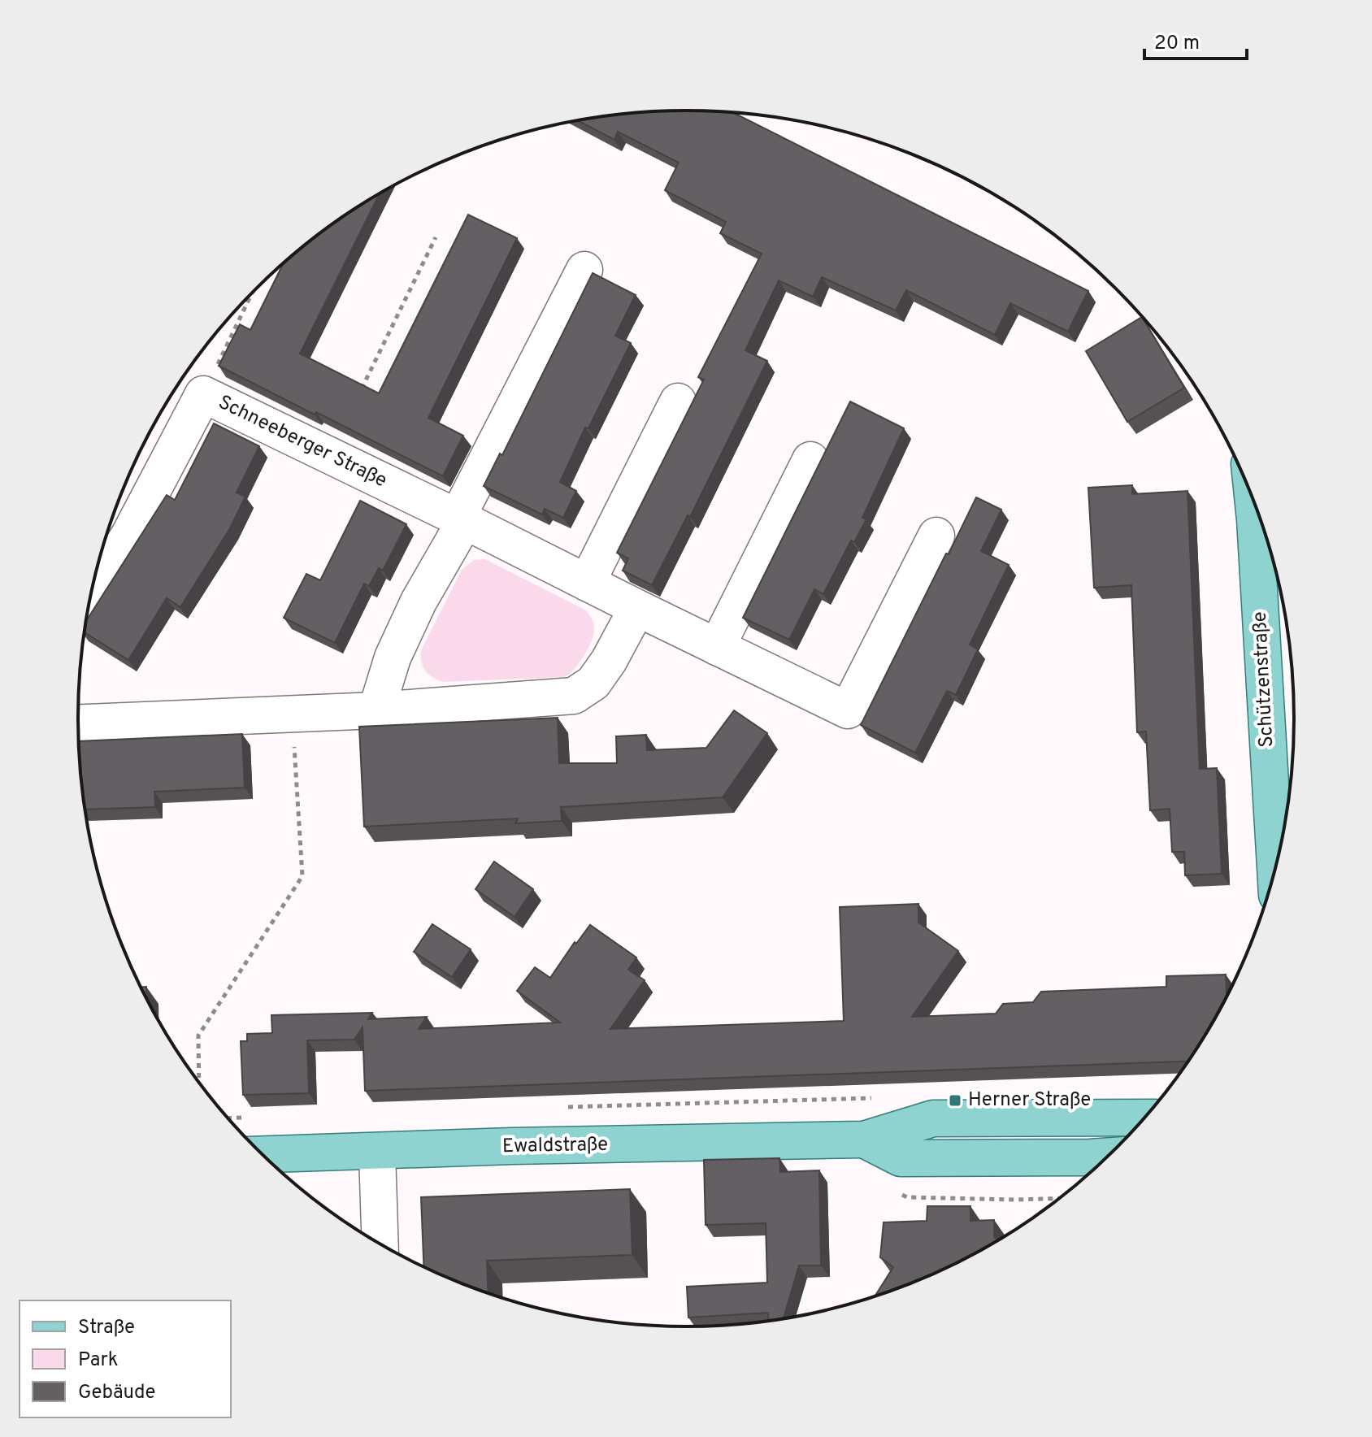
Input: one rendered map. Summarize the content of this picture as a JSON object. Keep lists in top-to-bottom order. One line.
{"streets":{"main road":["Schützenstraße","Ewaldstraße"],"street":["Schneeberger Straße"]},"places":{"transit":["Herner Straße"]},"legend":["Straße","Park","Gebäude"],"scale_bar":"20 m"}
